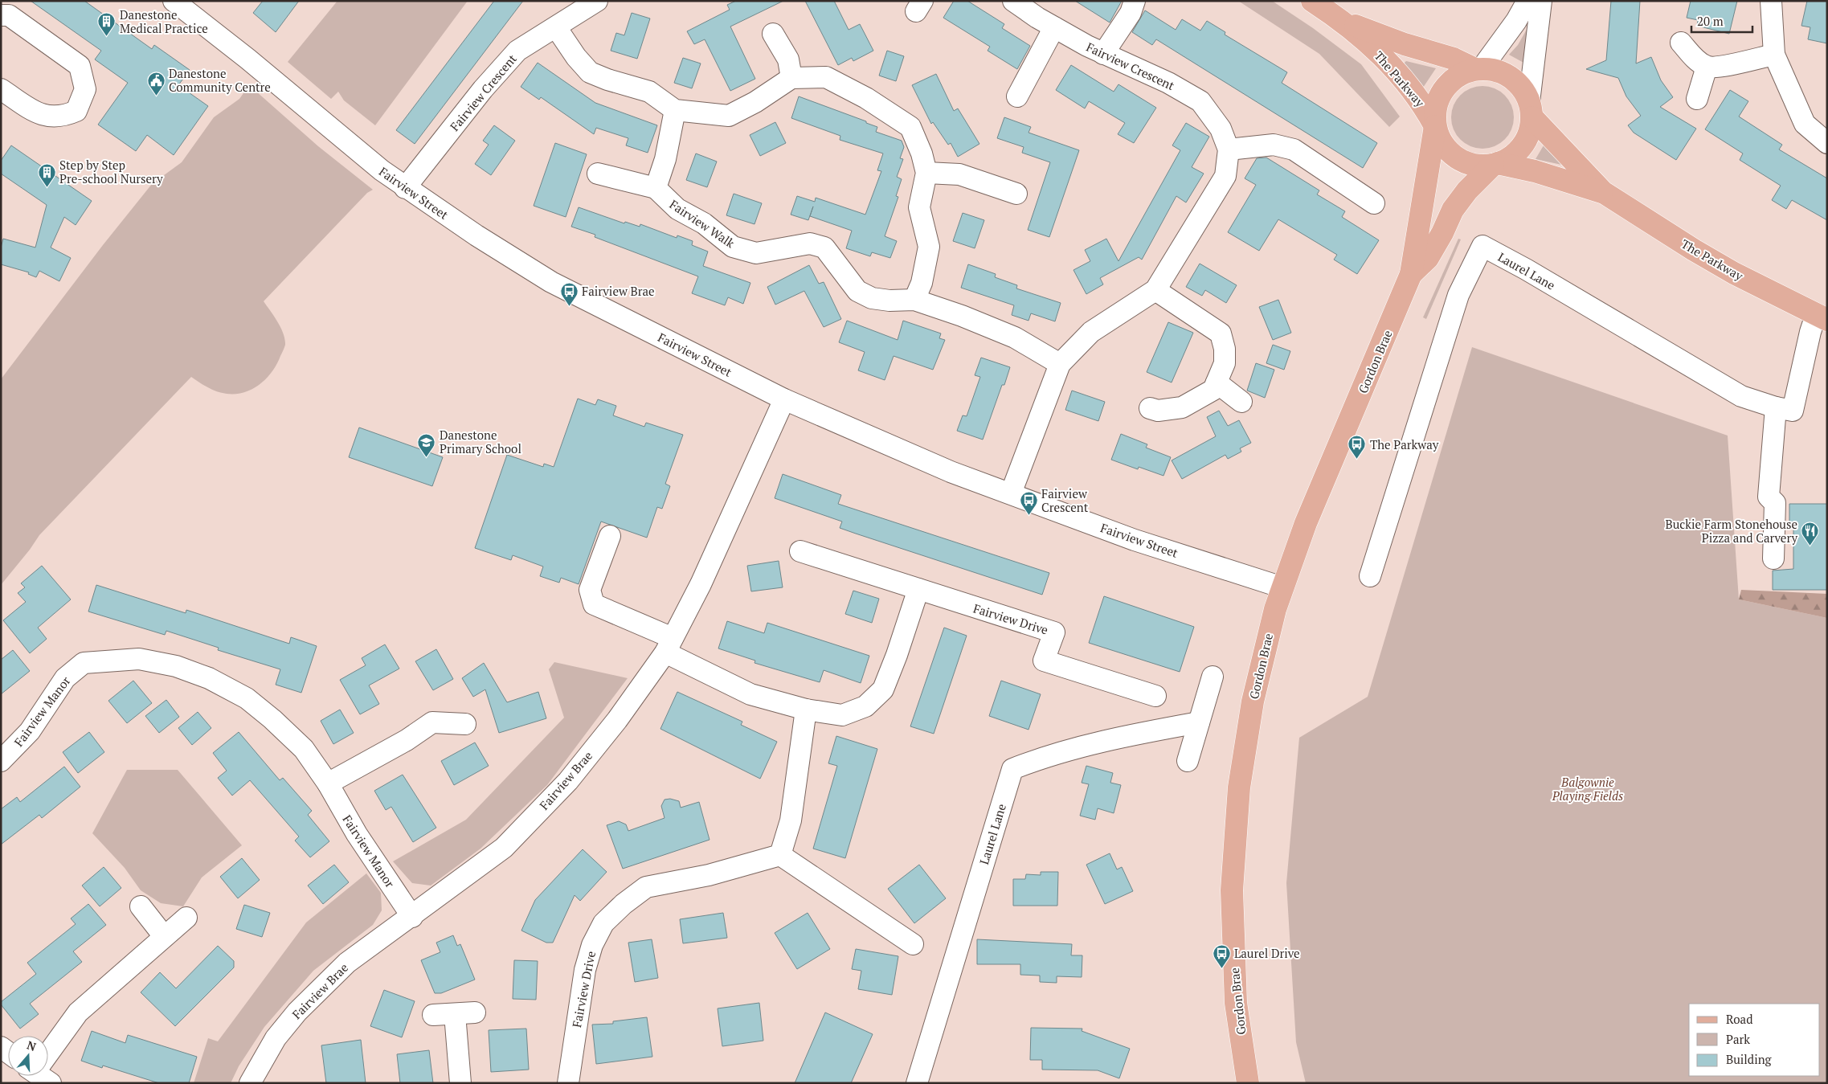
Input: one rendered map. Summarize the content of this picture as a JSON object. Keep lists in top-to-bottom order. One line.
{"streets":{"main road":["The Parkway","Gordon Brae"],"street":["Fairview Crescent","Fairview Street","Fairview Walk","Laurel Lane","Fairview Drive","Fairview Manor","Fairview Brae"]},"crossings":[["Fairview Crescent","Fairview Street"],["Fairview Crescent","Fairview Walk"],["The Parkway","Laurel Lane"],["The Parkway","Gordon Brae"],["Fairview Street","Gordon Brae"],["Fairview Street","Fairview Brae"],["Fairview Manor","Fairview Brae"]],"parks":["Balgownie Playing Fields"],"places":{"building":["Danestone Medical Practice","Step by Step Pre-school Nursery"],"public building":["Danestone Community Centre"],"bus stop":["Fairview Brae","The Parkway","Fairview Crescent","Laurel Drive"],"school or university":["Danestone Primary School"],"restaurant":["Buckie Farm Stonehouse Pizza and Carvery"]},"legend":["Road","Park","Building"],"scale_bar":"20 m","north":"top"}
